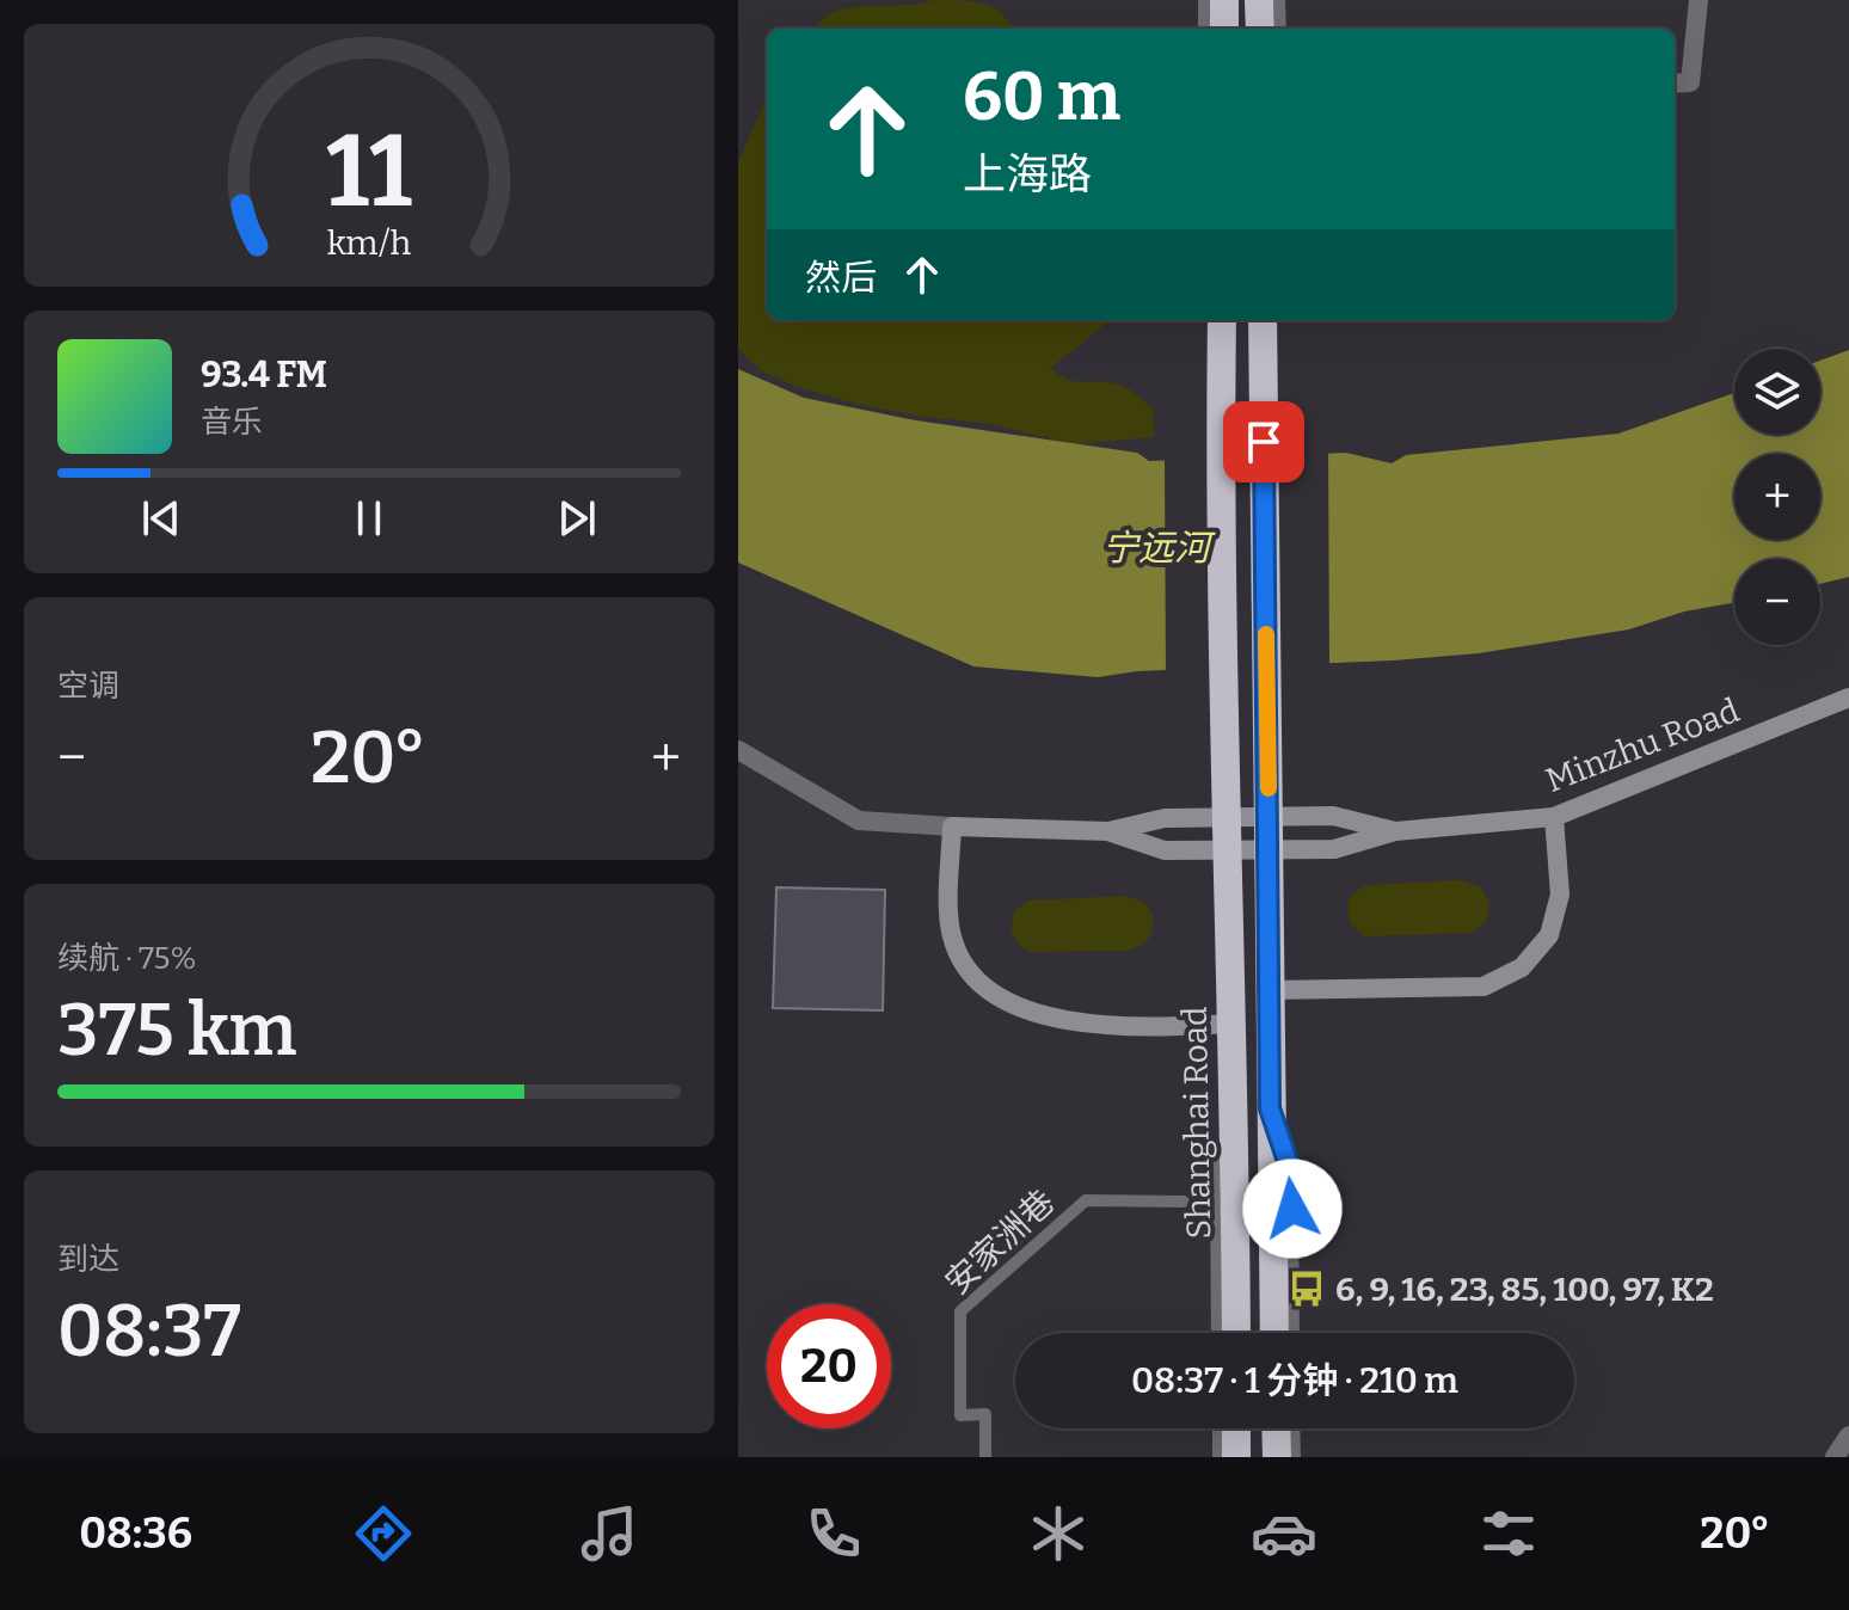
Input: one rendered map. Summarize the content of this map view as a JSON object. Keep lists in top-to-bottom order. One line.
{"streets":{"highway":["Shanghai Road"],"street":["Minzhu Road"],"lane":["安家洲巷"]},"water":["宁远河"],"places":{"bus stop":["6, 9, 16, 23, 85, 100, 97, K2"]},"page":{"turn":["60 m","上海路"],"then":"然后","song":["93.4 FM","音乐"],"map_buttons":["+","−"],"tile":["空调",["续航 · 75%","375 km"],["到达","08:37"]],"heat":["−","20°","+"],"limit":"20","trip":"08:37 · 1 分钟 · 210 m","tabs":["08:36","20°"],"gauge":["11","km/h"]}}
